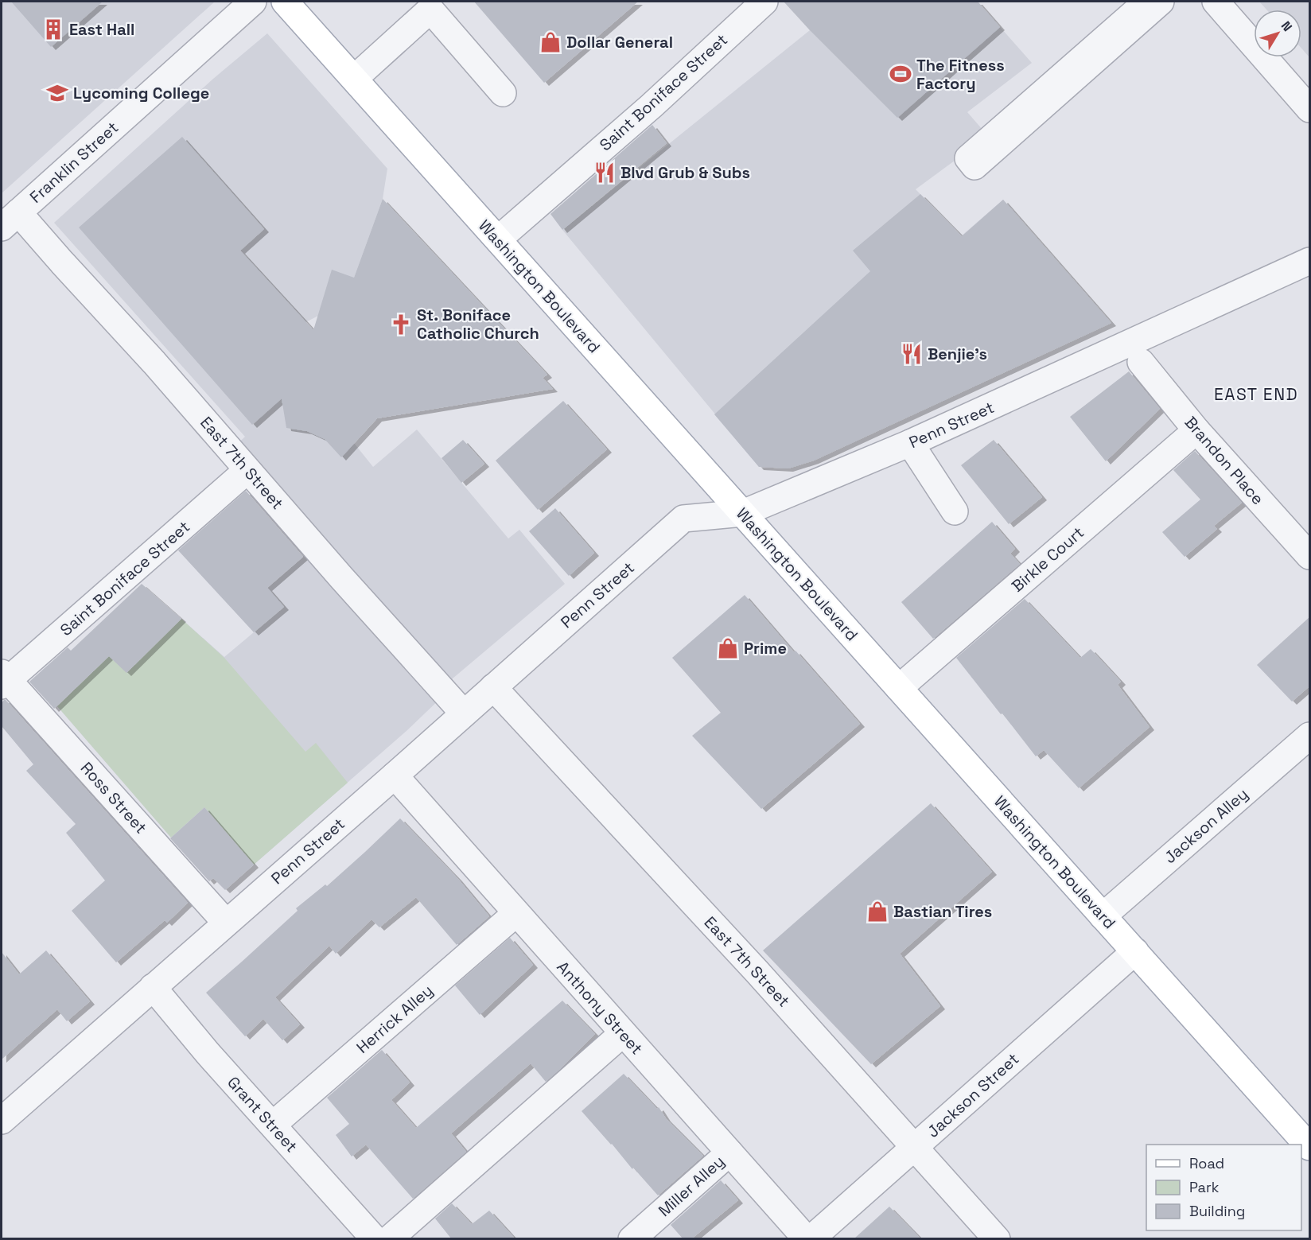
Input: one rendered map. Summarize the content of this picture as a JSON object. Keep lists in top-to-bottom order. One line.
{"streets":{"main road":["Washington Boulevard"],"street":["Saint Boniface Street","Franklin Street","Penn Street","Brandon Place","East 7th Street","Birkle Court","Ross Street","Jackson Alley","Anthony Street","Herrick Alley","Jackson Street","Grant Street","Miller Alley"]},"crossings":[["Saint Boniface Street","Washington Boulevard"],["Saint Boniface Street","East 7th Street"],["Saint Boniface Street","Ross Street"],["Franklin Street","East 7th Street"],["Washington Boulevard","Penn Street"],["Washington Boulevard","Birkle Court"],["Washington Boulevard","Jackson Alley"],["Washington Boulevard","Jackson Street"],["Penn Street","East 7th Street"],["Penn Street","Ross Street"],["Penn Street","Anthony Street"],["Penn Street","Grant Street"],["Brandon Place","Birkle Court"],["East 7th Street","Jackson Street"],["Anthony Street","Herrick Alley"],["Anthony Street","Miller Alley"],["Herrick Alley","Grant Street"]],"districts":["EAST END"],"places":{"building":["East Hall"],"shop":["Dollar General","Prime","Bastian Tires"],"sports":["The Fitness Factory"],"school or university":["Lycoming College"],"restaurant":["Blvd Grub & Subs","Benjie's"],"church":["St. Boniface Catholic Church"]},"legend":["Road","Park","Building"],"north":"top right"}
